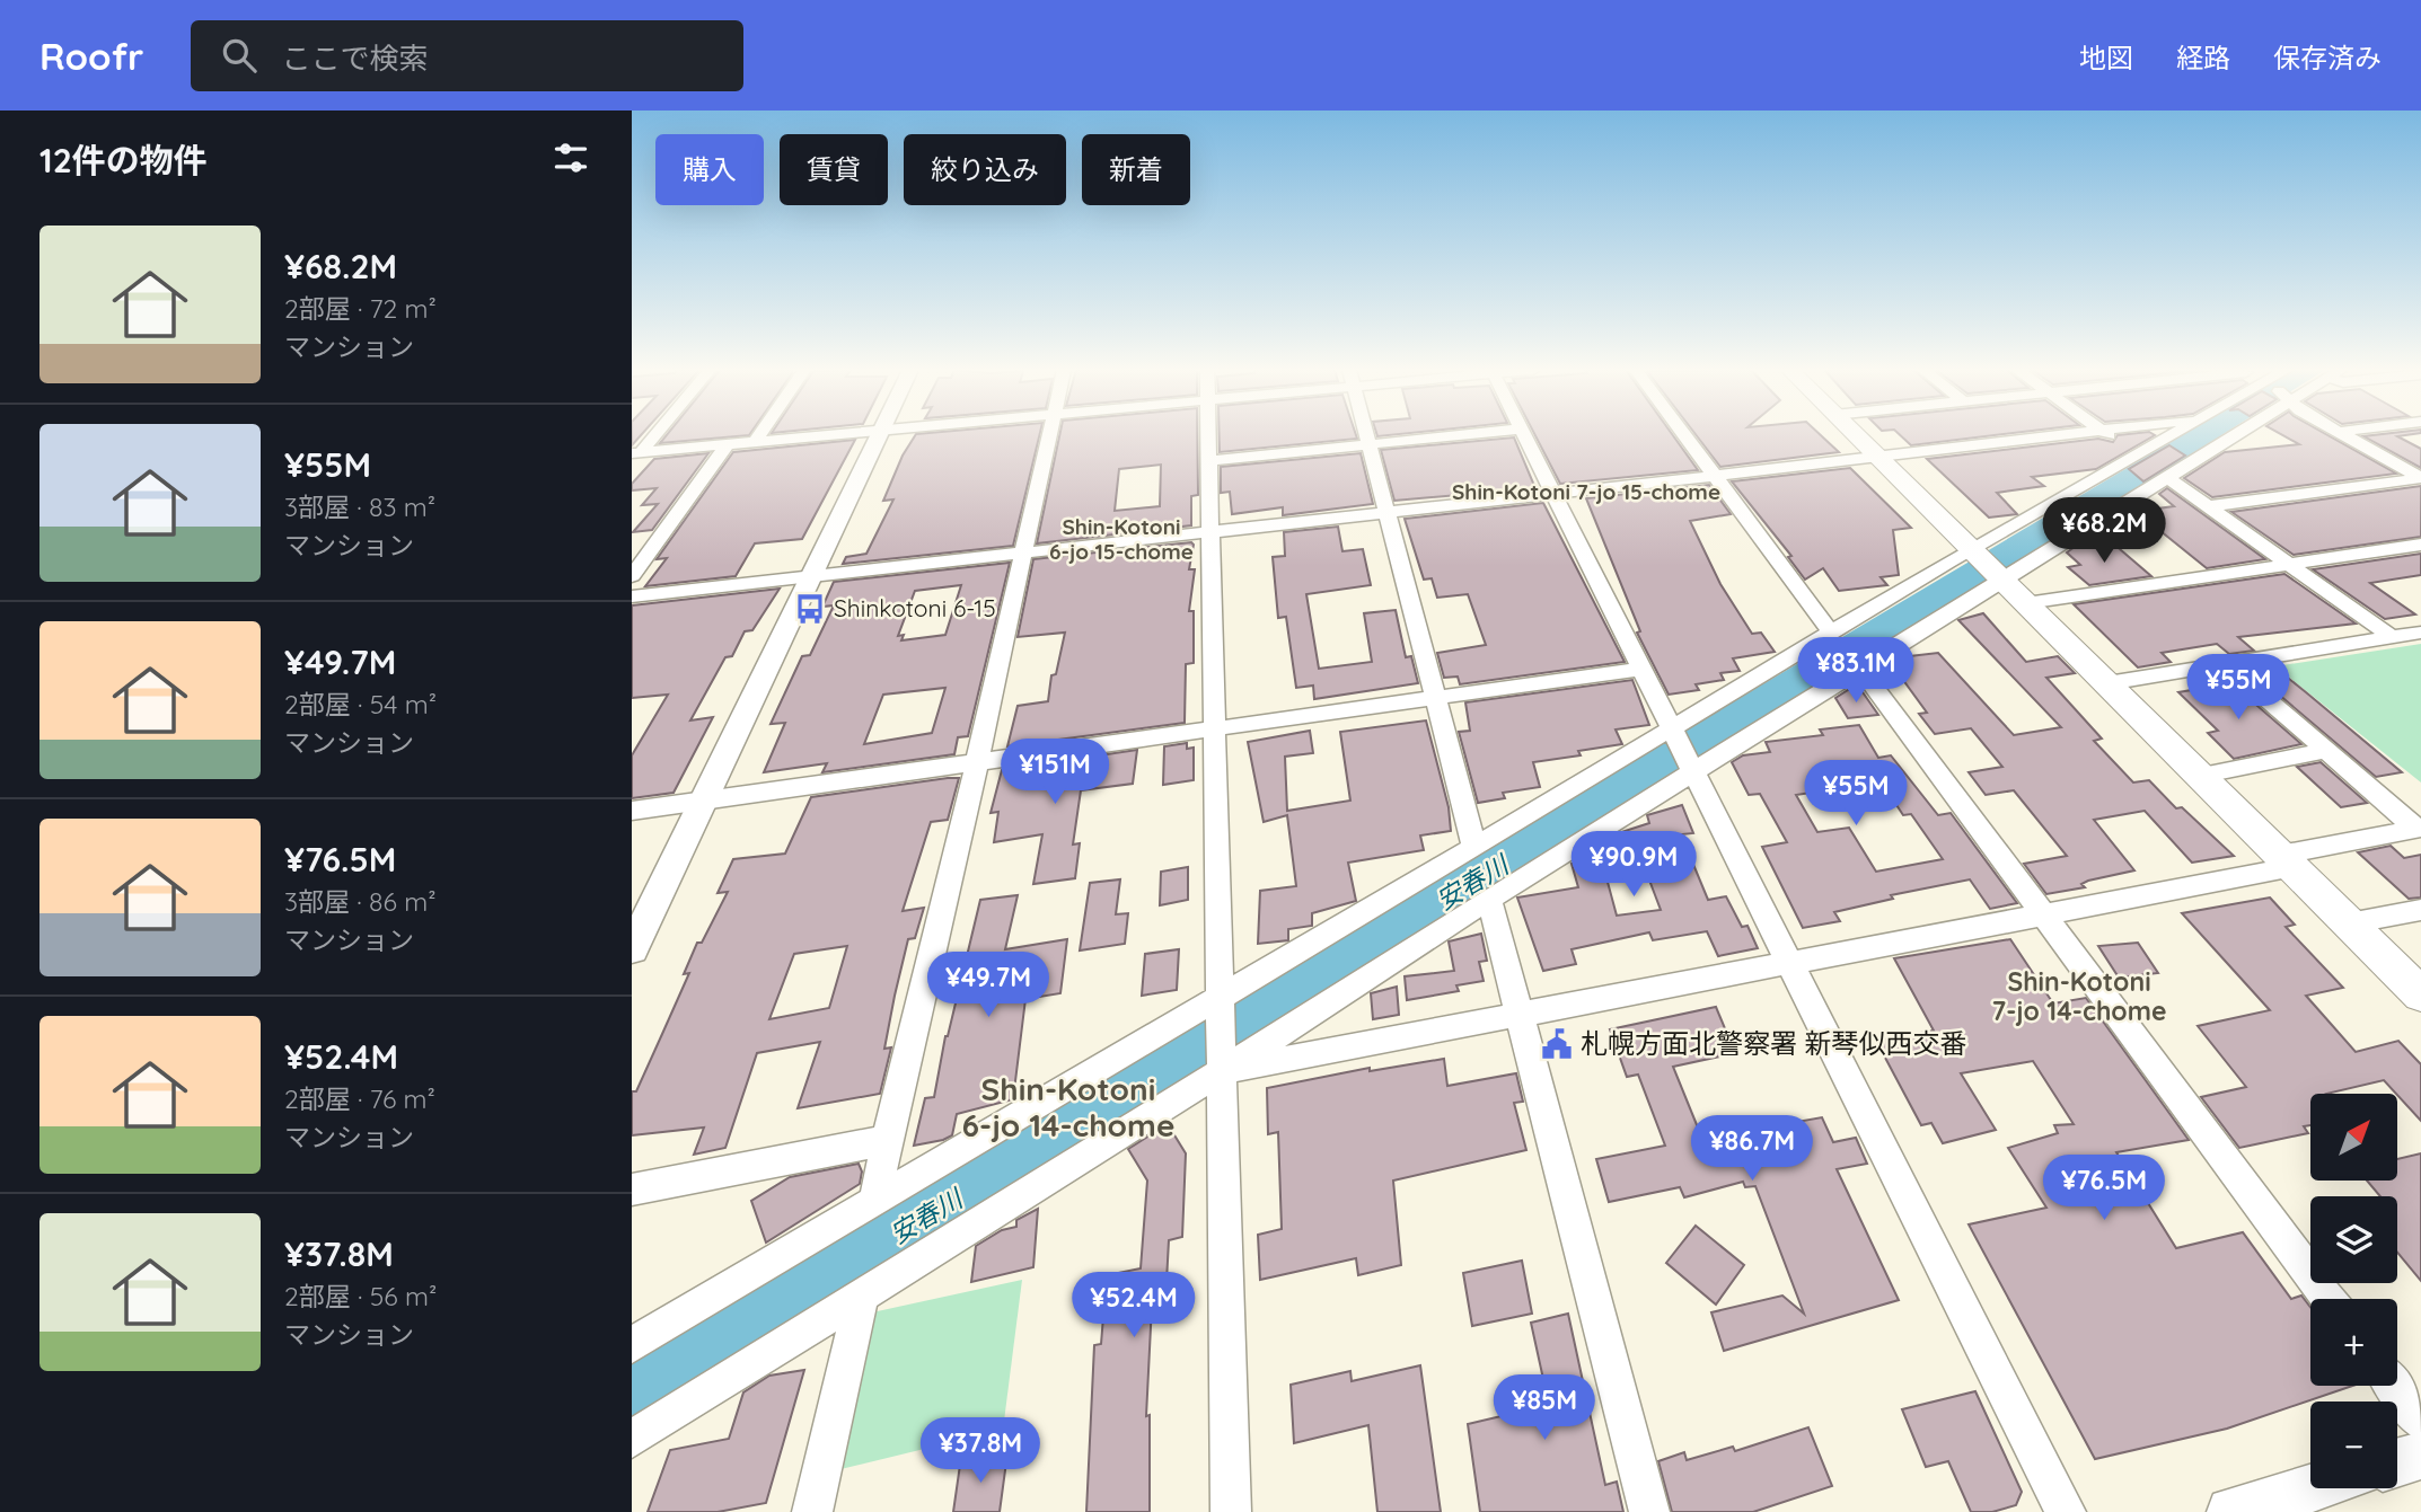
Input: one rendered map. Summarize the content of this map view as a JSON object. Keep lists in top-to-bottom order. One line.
{"districts":["Shin-Kotoni 7-jo 15-chome","Shin-Kotoni 6-jo 15-chome","Shin-Kotoni 7-jo 14-chome","Shin-Kotoni 6-jo 14-chome"],"water":["安春川"],"places":{"bus stop":["Shinkotoni 6-15"],"public building":["札幌方面北警察署 新琴似西交番"]},"north":"top right","page":{"header":"Roofr","search":"ここで検索","nav":["地図","経路","保存済み"],"heading":"12件の物件","chip":["購入","賃貸","絞り込み","新着"],"list":[{"name":"¥68.2M","note":"2部屋 · 72 m² · マンション"},{"name":"¥55M","note":"3部屋 · 83 m² · マンション"},{"name":"¥49.7M","note":"2部屋 · 54 m² · マンション"},{"name":"¥76.5M","note":"3部屋 · 86 m² · マンション"},{"name":"¥52.4M","note":"2部屋 · 76 m² · マンション"},{"name":"¥37.8M","note":"2部屋 · 56 m² · マンション"}],"price":["¥68.2M","¥83.1M","¥55M","¥151M","¥55M","¥90.9M","¥49.7M","¥86.7M","¥76.5M","¥52.4M","¥85M","¥37.8M"],"map_buttons":["+","−"]}}
